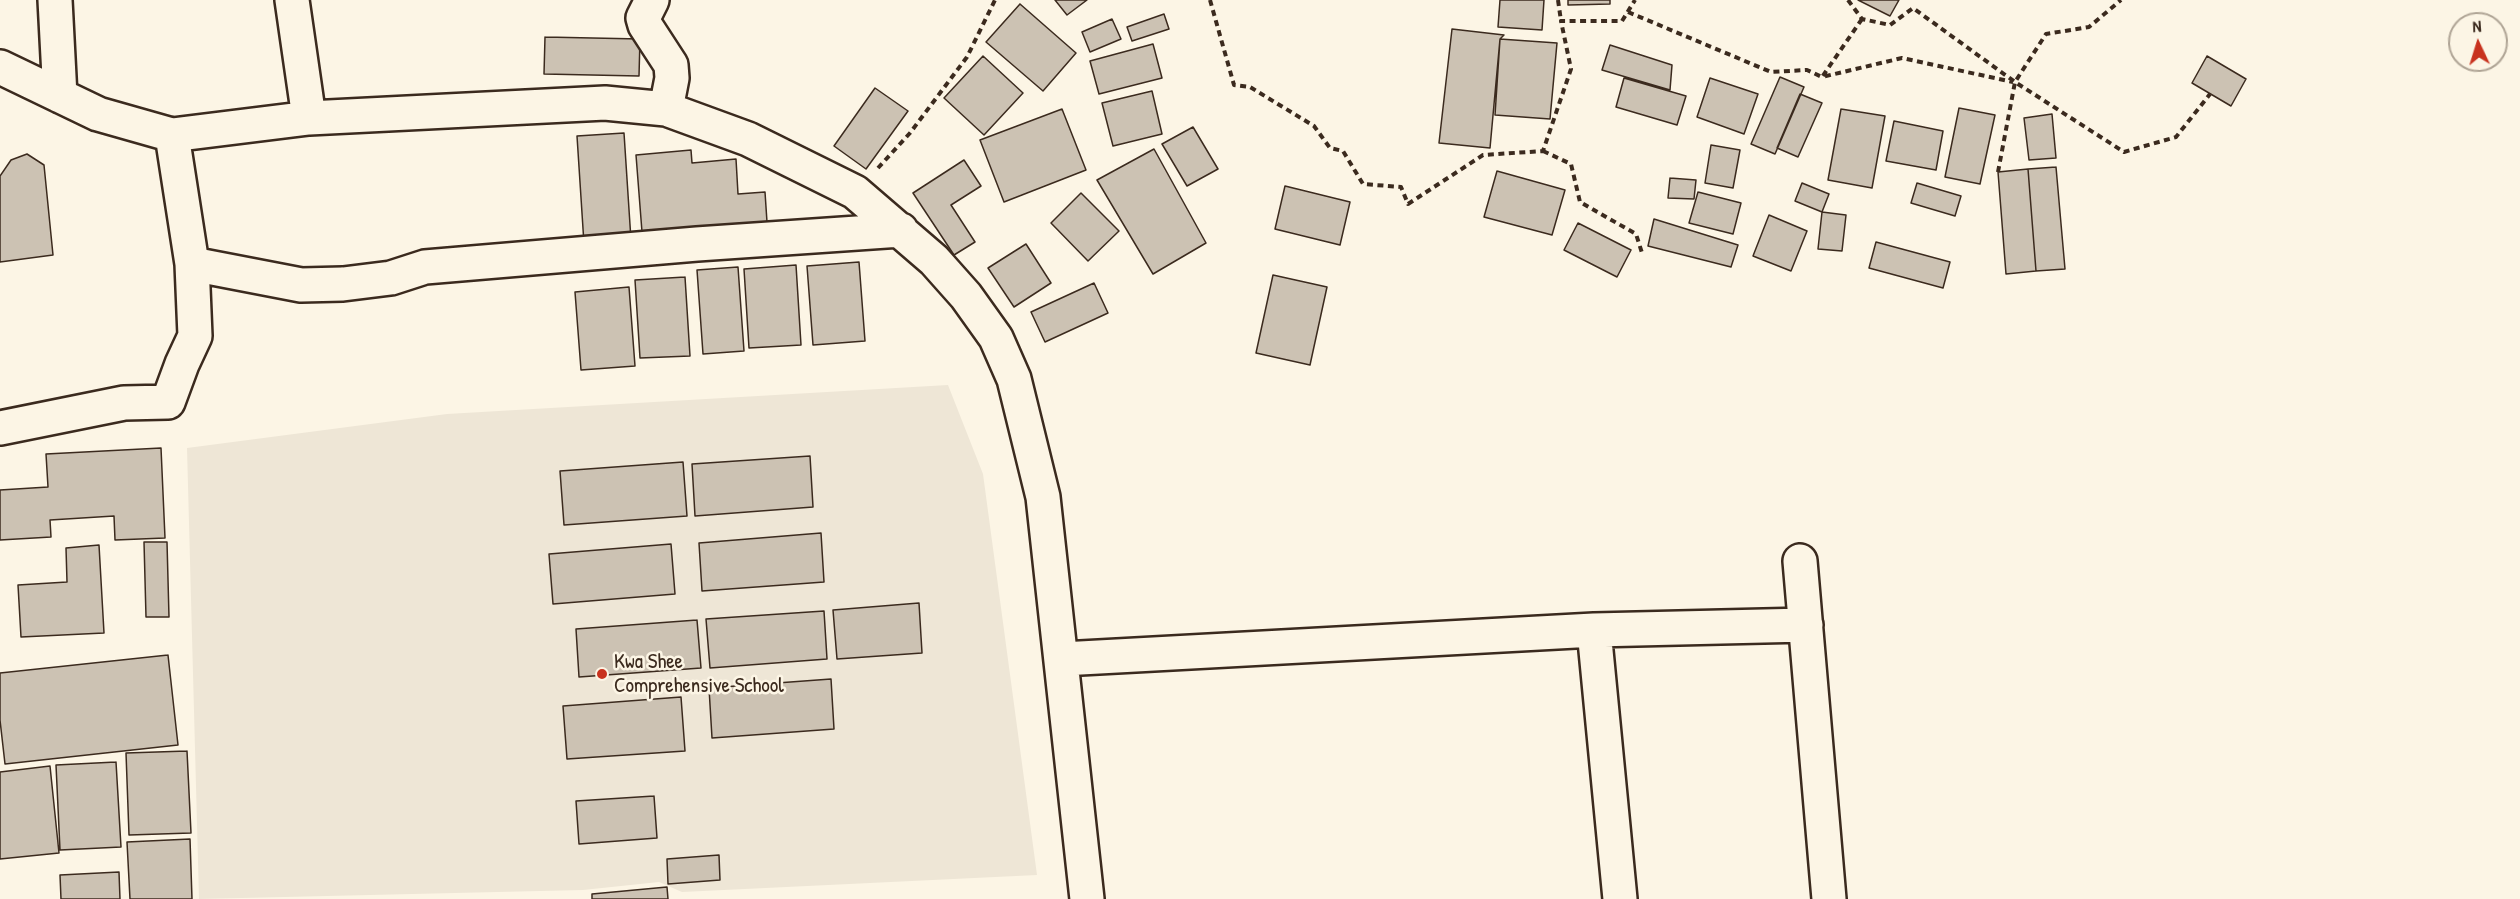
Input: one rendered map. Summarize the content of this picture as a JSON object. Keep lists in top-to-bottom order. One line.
{"places":["Kwa Shee Comprehensive School"],"north":"top"}
